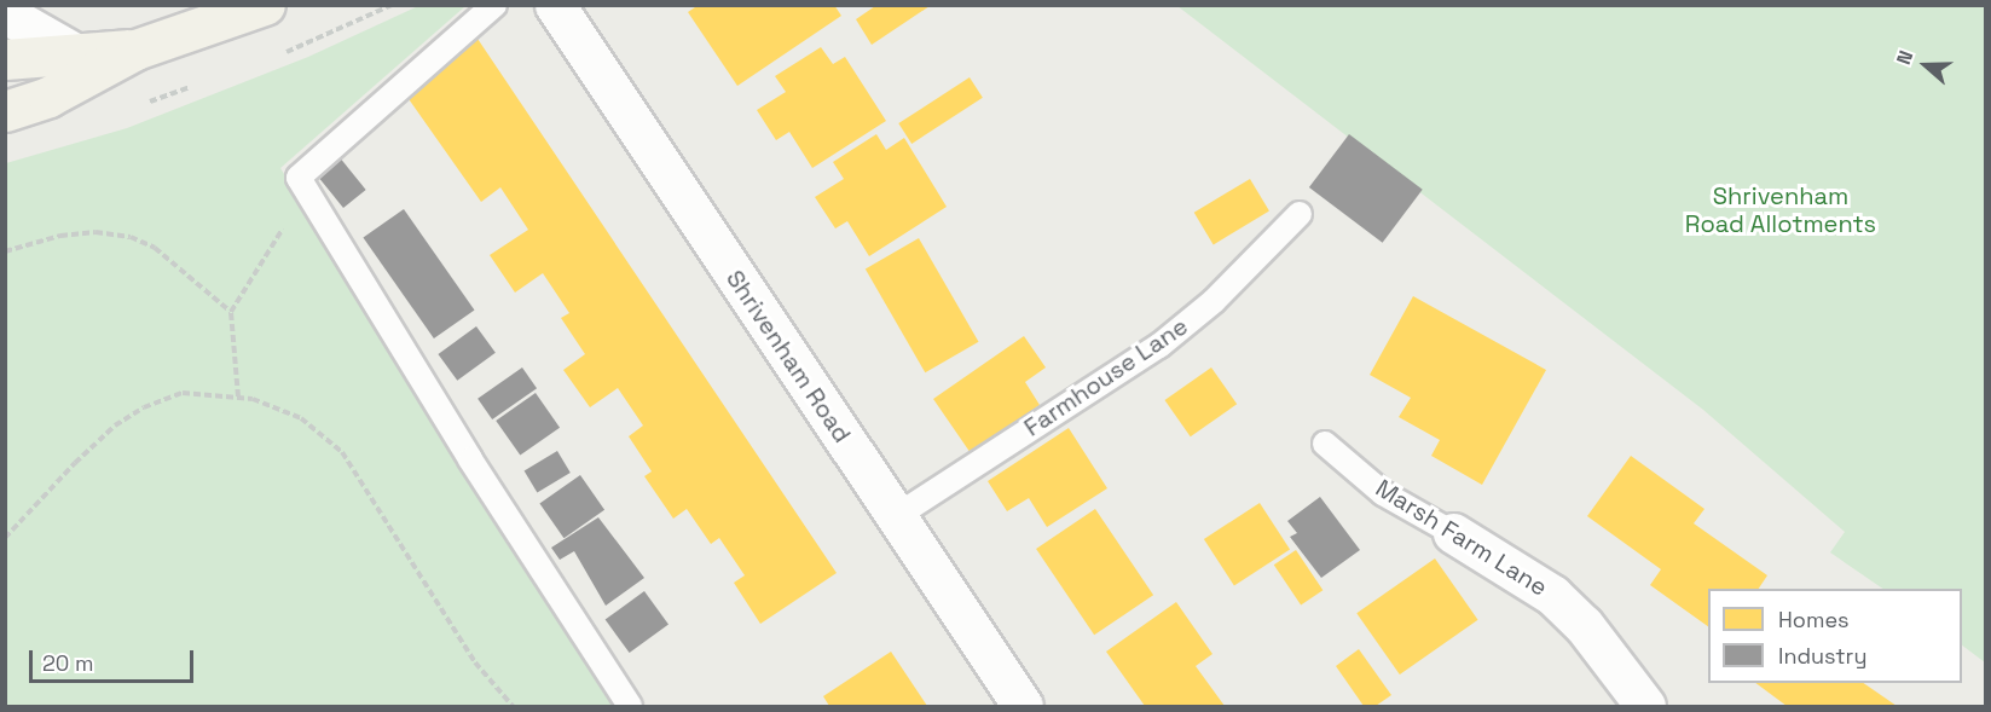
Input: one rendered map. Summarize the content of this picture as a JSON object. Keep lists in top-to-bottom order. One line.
{"streets":{"street":["Shrivenham Road","Marsh Farm Lane"],"lane":["Farmhouse Lane"]},"crossings":[["Shrivenham Road","Farmhouse Lane"]],"parks":["Shrivenham Road Allotments"],"legend":["Homes","Industry"],"scale_bar":"20 m","north":"left"}
